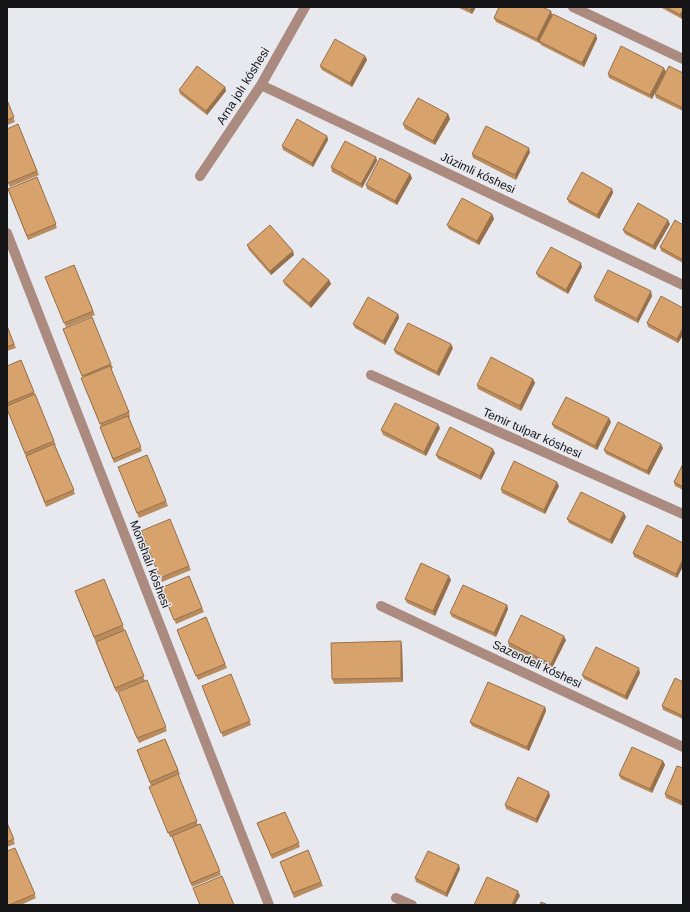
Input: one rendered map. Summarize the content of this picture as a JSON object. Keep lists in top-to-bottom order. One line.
{"streets":{"street":["Arna jolı kóshesi","Júzimli kóshesi","Temir tulpar kóshesi","Monshalı kóshesi","Sazendeli kóshesi"]},"crossings":[["Arna jolı kóshesi","Júzimli kóshesi"]]}
